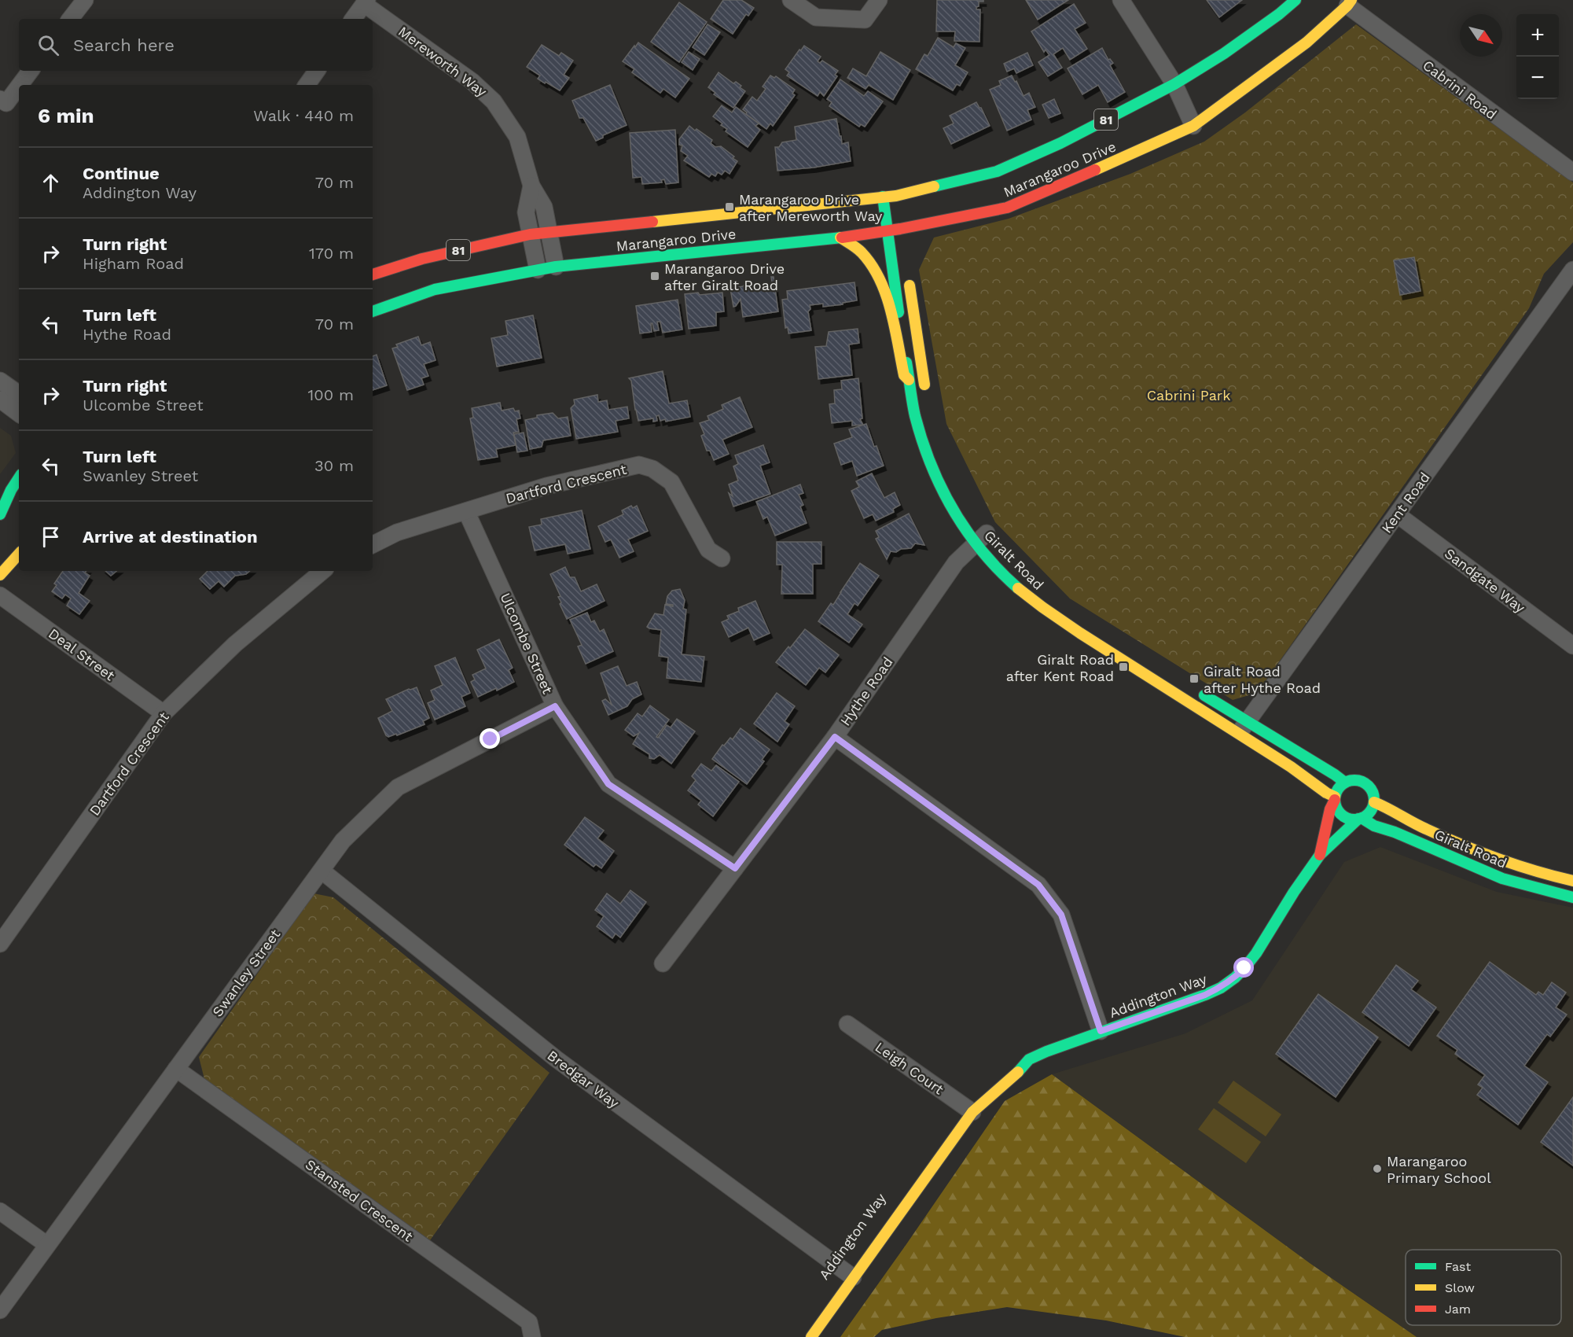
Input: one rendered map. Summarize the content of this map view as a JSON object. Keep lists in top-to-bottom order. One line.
{"streets":{"street":["Mereworth Way","Cabrini Road","81","Marangaroo Drive","Dartford Crescent","Kent Road","Giralt Road","Sandgate Way","Ulcombe Street","Deal Street","Hythe Road","Swanley Street","Addington Way","Leigh Court","Bredgar Way","Stansted Crescent"]},"crossings":[["Mereworth Way","Marangaroo Drive"],["Cabrini Road","Marangaroo Drive"],["Marangaroo Drive","Giralt Road"],["Dartford Crescent","Ulcombe Street"],["Dartford Crescent","Deal Street"],["Kent Road","Giralt Road"],["Kent Road","Sandgate Way"],["Giralt Road","Hythe Road"],["Giralt Road","Addington Way"],["Ulcombe Street","Hythe Road"],["Ulcombe Street","Swanley Street"],["Swanley Street","Bredgar Way"],["Swanley Street","Stansted Crescent"],["Addington Way","Leigh Court"],["Addington Way","Bredgar Way"]],"parks":["Cabrini Park"],"places":{"transit":["Marangaroo Drive after Mereworth Way","Marangaroo Drive after Giralt Road","Giralt Road after Kent Road","Giralt Road after Hythe Road"],"other":["Marangaroo Primary School"]},"legend":["Fast","Slow","Jam"],"north":"bottom right","page":{"map_buttons":["+","−"],"search":"Search here","heading":["6 min","Walk · 440 m"],"list":[["Continue","Addington Way","70 m"],["Turn right","Higham Road","170 m"],["Turn left","Hythe Road","70 m"],["Turn right","Ulcombe Street","100 m"],["Turn left","Swanley Street","30 m"],"Arrive at destination"]}}
